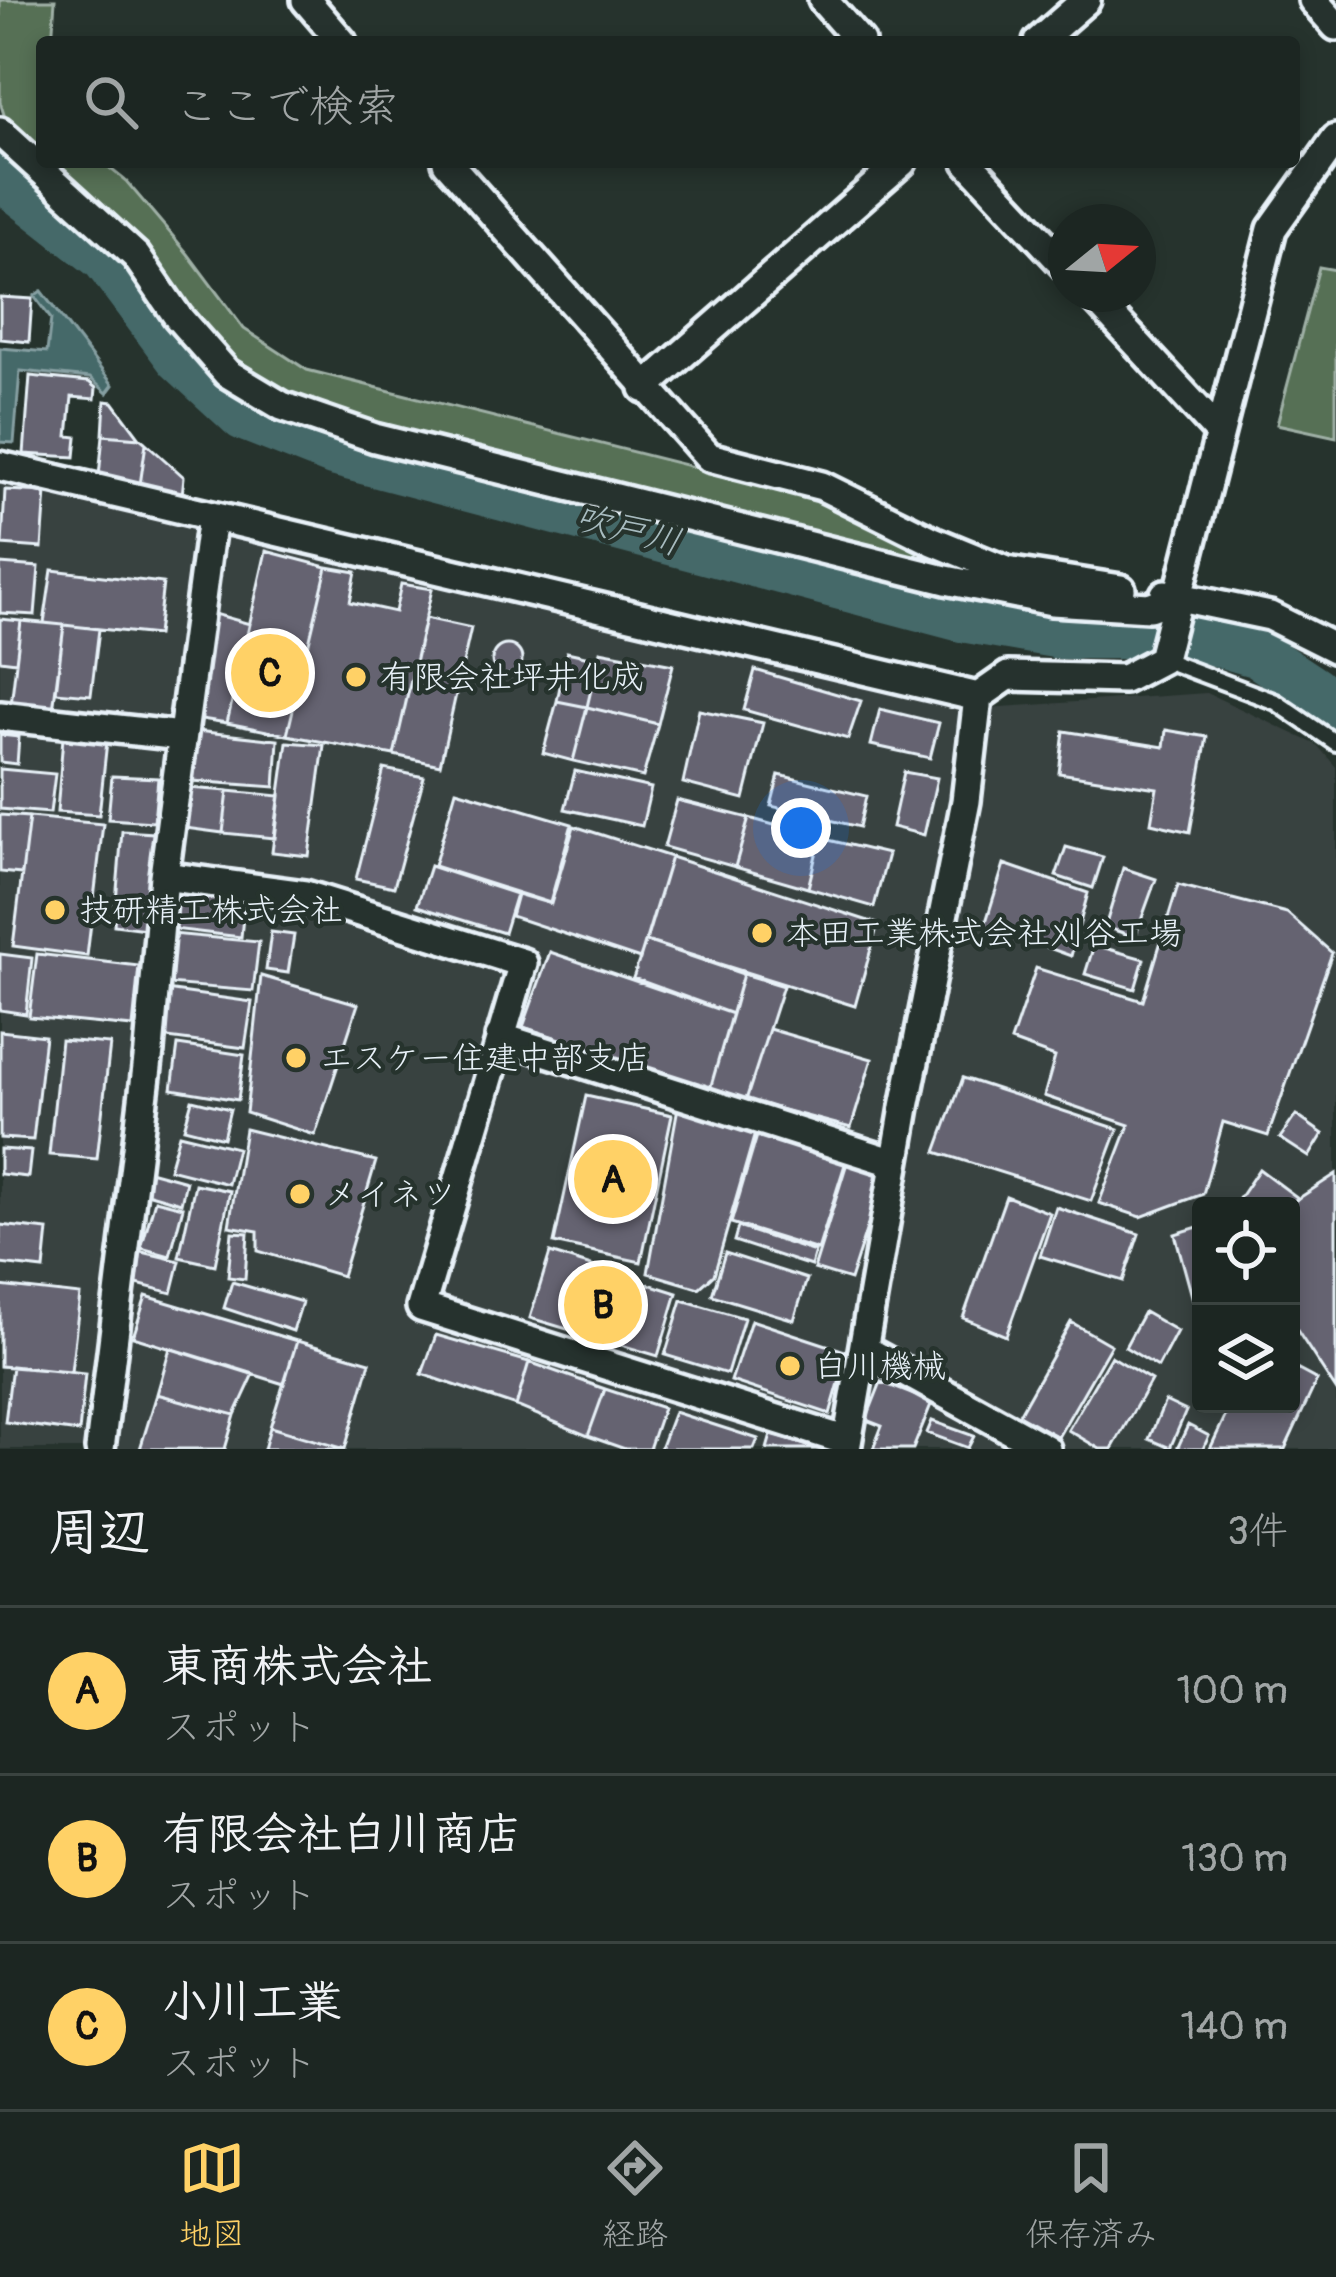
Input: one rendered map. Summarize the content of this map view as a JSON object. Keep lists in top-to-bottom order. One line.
{"water":["吹戸川"],"places":["有限会社坪井化成","技研精工株式会社","本田工業株式会社刈谷工場","エスケー住建中部支店","メイネツ","白川機械"],"north":"right","page":{"search":"ここで検索","pins":["C","A","B"],"heading":["周辺","3件"],"list":[{"mark":"A","name":"東商株式会社","note":"スポット","value":"100 m"},{"mark":"B","name":"有限会社白川商店","note":"スポット","value":"130 m"},{"mark":"C","name":"小川工業","note":"スポット","value":"140 m"}],"nav":["地図","経路","保存済み"]}}
